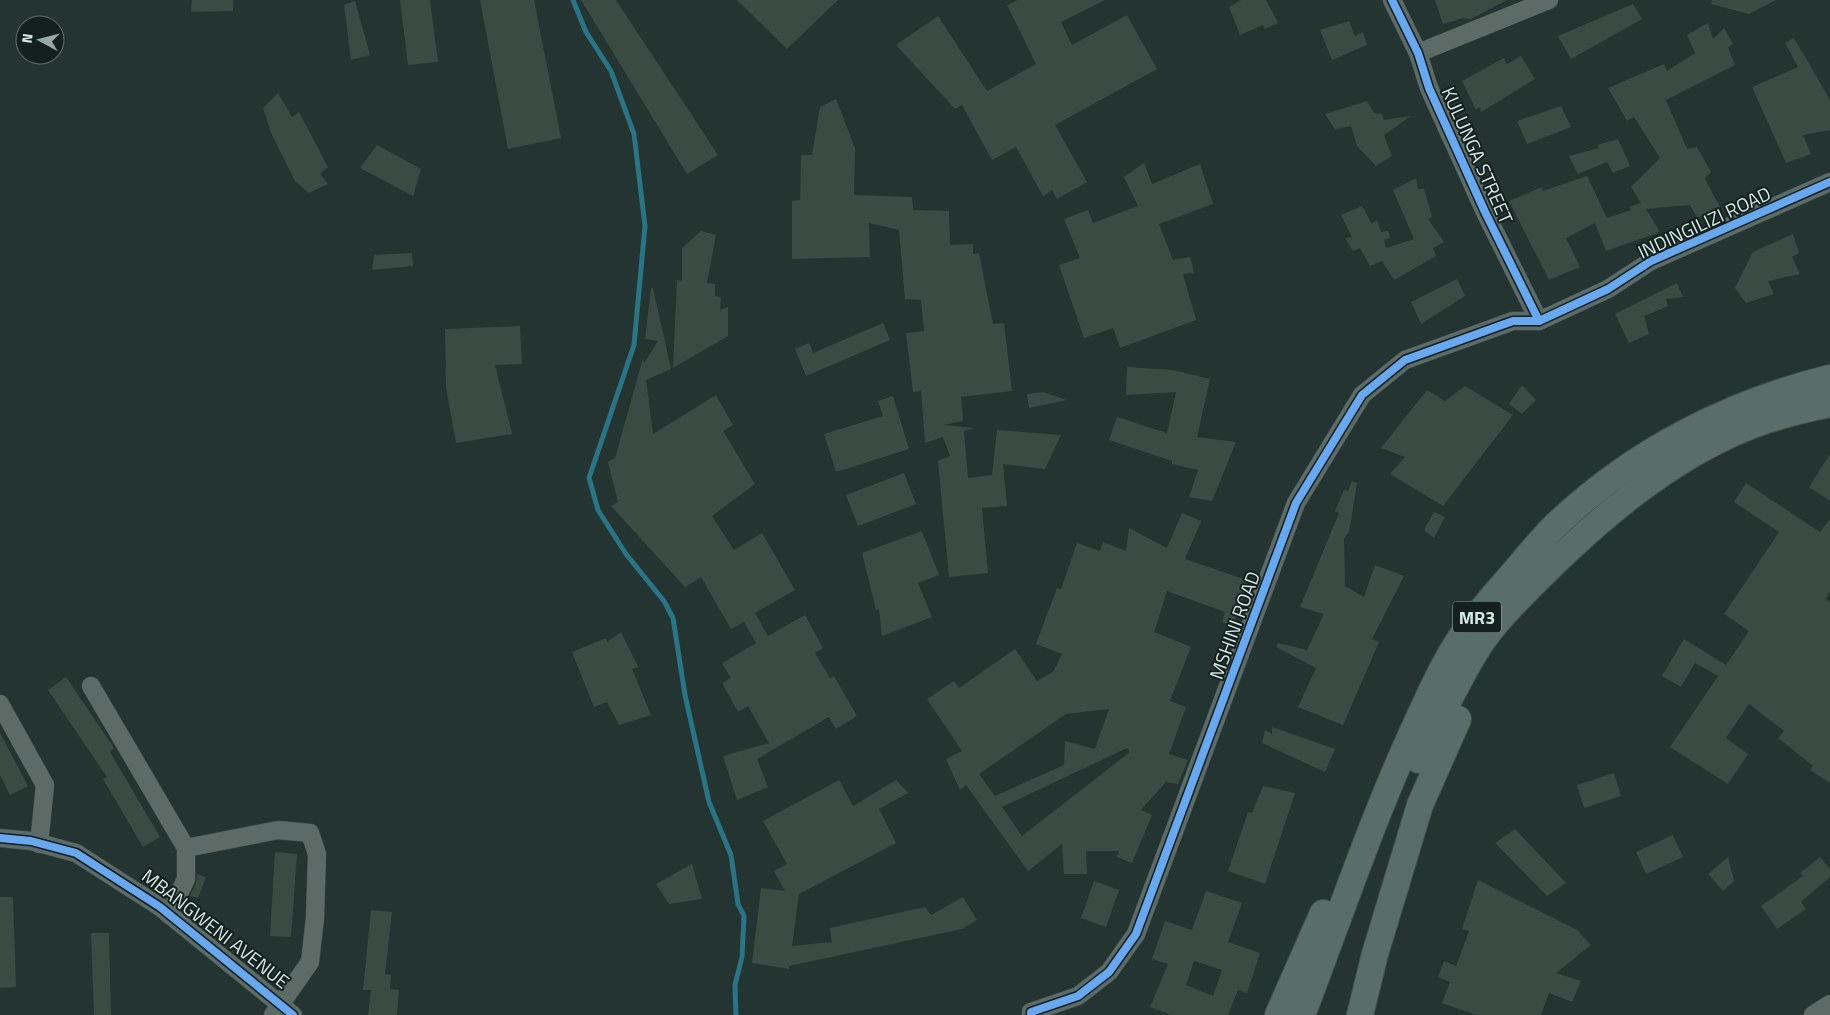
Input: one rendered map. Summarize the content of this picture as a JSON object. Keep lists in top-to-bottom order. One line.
{"streets":{"highway":["MR3"],"street":["KULUNGA STREET","INDINGILIZI ROAD","MSHINI ROAD","MBANGWENI AVENUE"]},"crossings":[["KULUNGA STREET","INDINGILIZI ROAD"],["KULUNGA STREET","MSHINI ROAD"],["INDINGILIZI ROAD","MSHINI ROAD"]],"north":"left"}
